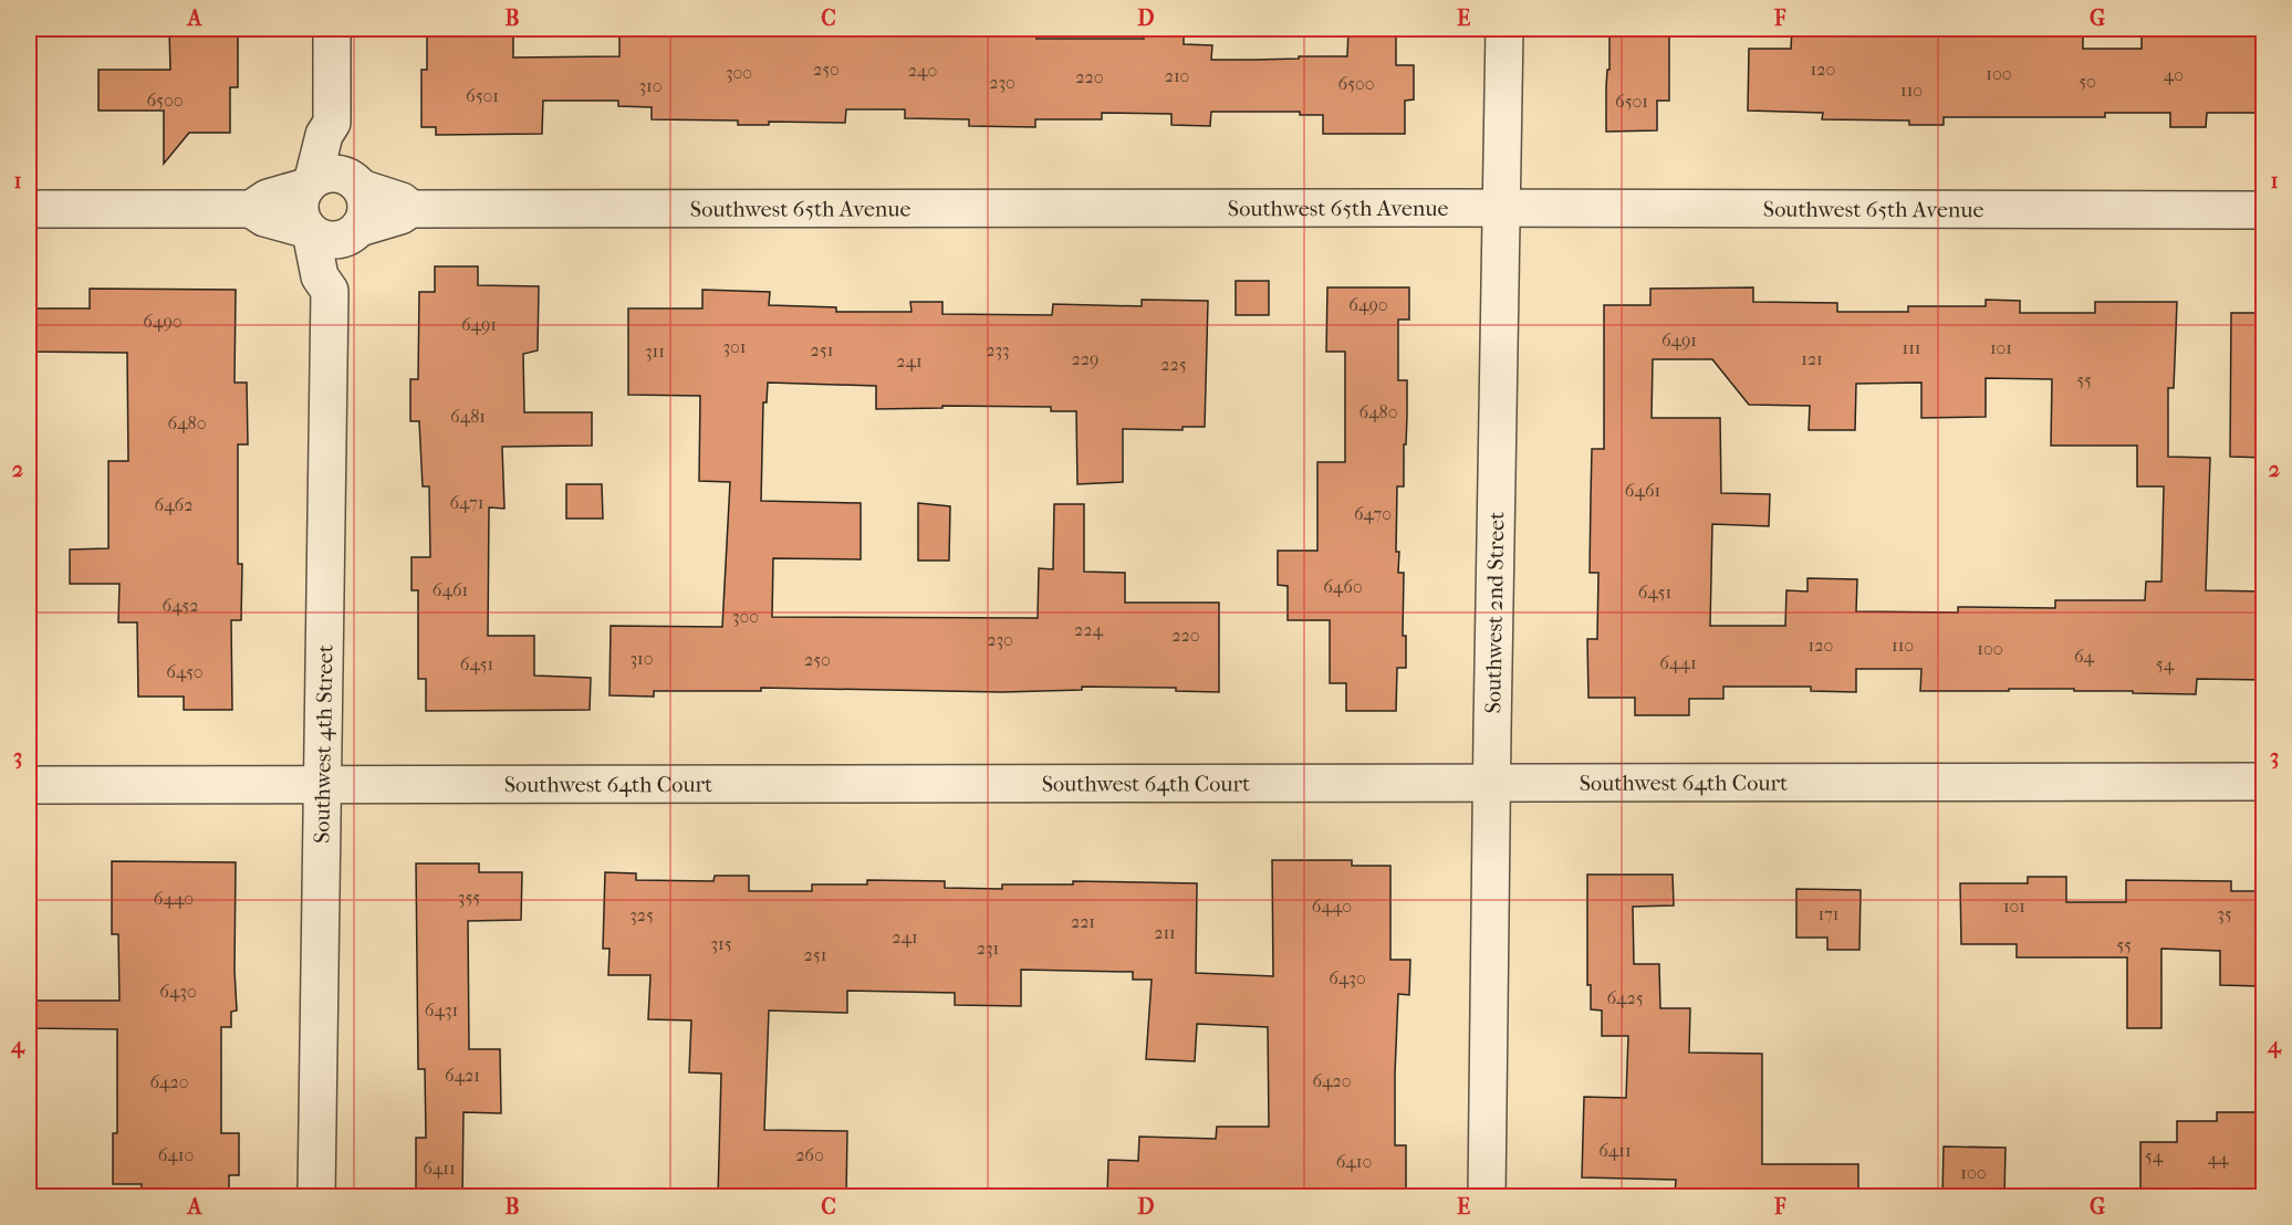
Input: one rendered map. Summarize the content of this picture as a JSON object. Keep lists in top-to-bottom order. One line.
{"streets":{"street":["Southwest 65th Avenue","Southwest 2nd Street","Southwest 4th Street","Southwest 64th Court"]},"crossings":[["Southwest 65th Avenue","Southwest 2nd Street"],["Southwest 65th Avenue","Southwest 4th Street"],["Southwest 2nd Street","Southwest 64th Court"],["Southwest 4th Street","Southwest 64th Court"]],"house_numbers":["250","120","240","300","100","40","210","220","50","230","6500","310","110","6501","6500","6501","6490","6490","6491","6491","301","111","101","251","233","311","229","121","241","225","55","6480","6481","6480","6461","6471","6462","6470","6460","6461","6451","6452","300","224","220","230","120","110","100","64","310","250","6441","6451","54","6450","355","6440","6440","101","171","35","325","221","211","241","315","55","231","251","6430","6430","6425","6431","6421","6420","6420","6411","6410","260","54","44","6410","6411","100"],"grid":{"columns":["A","B","C","D","E","F","G"],"rows":["1","2","3","4"]}}
